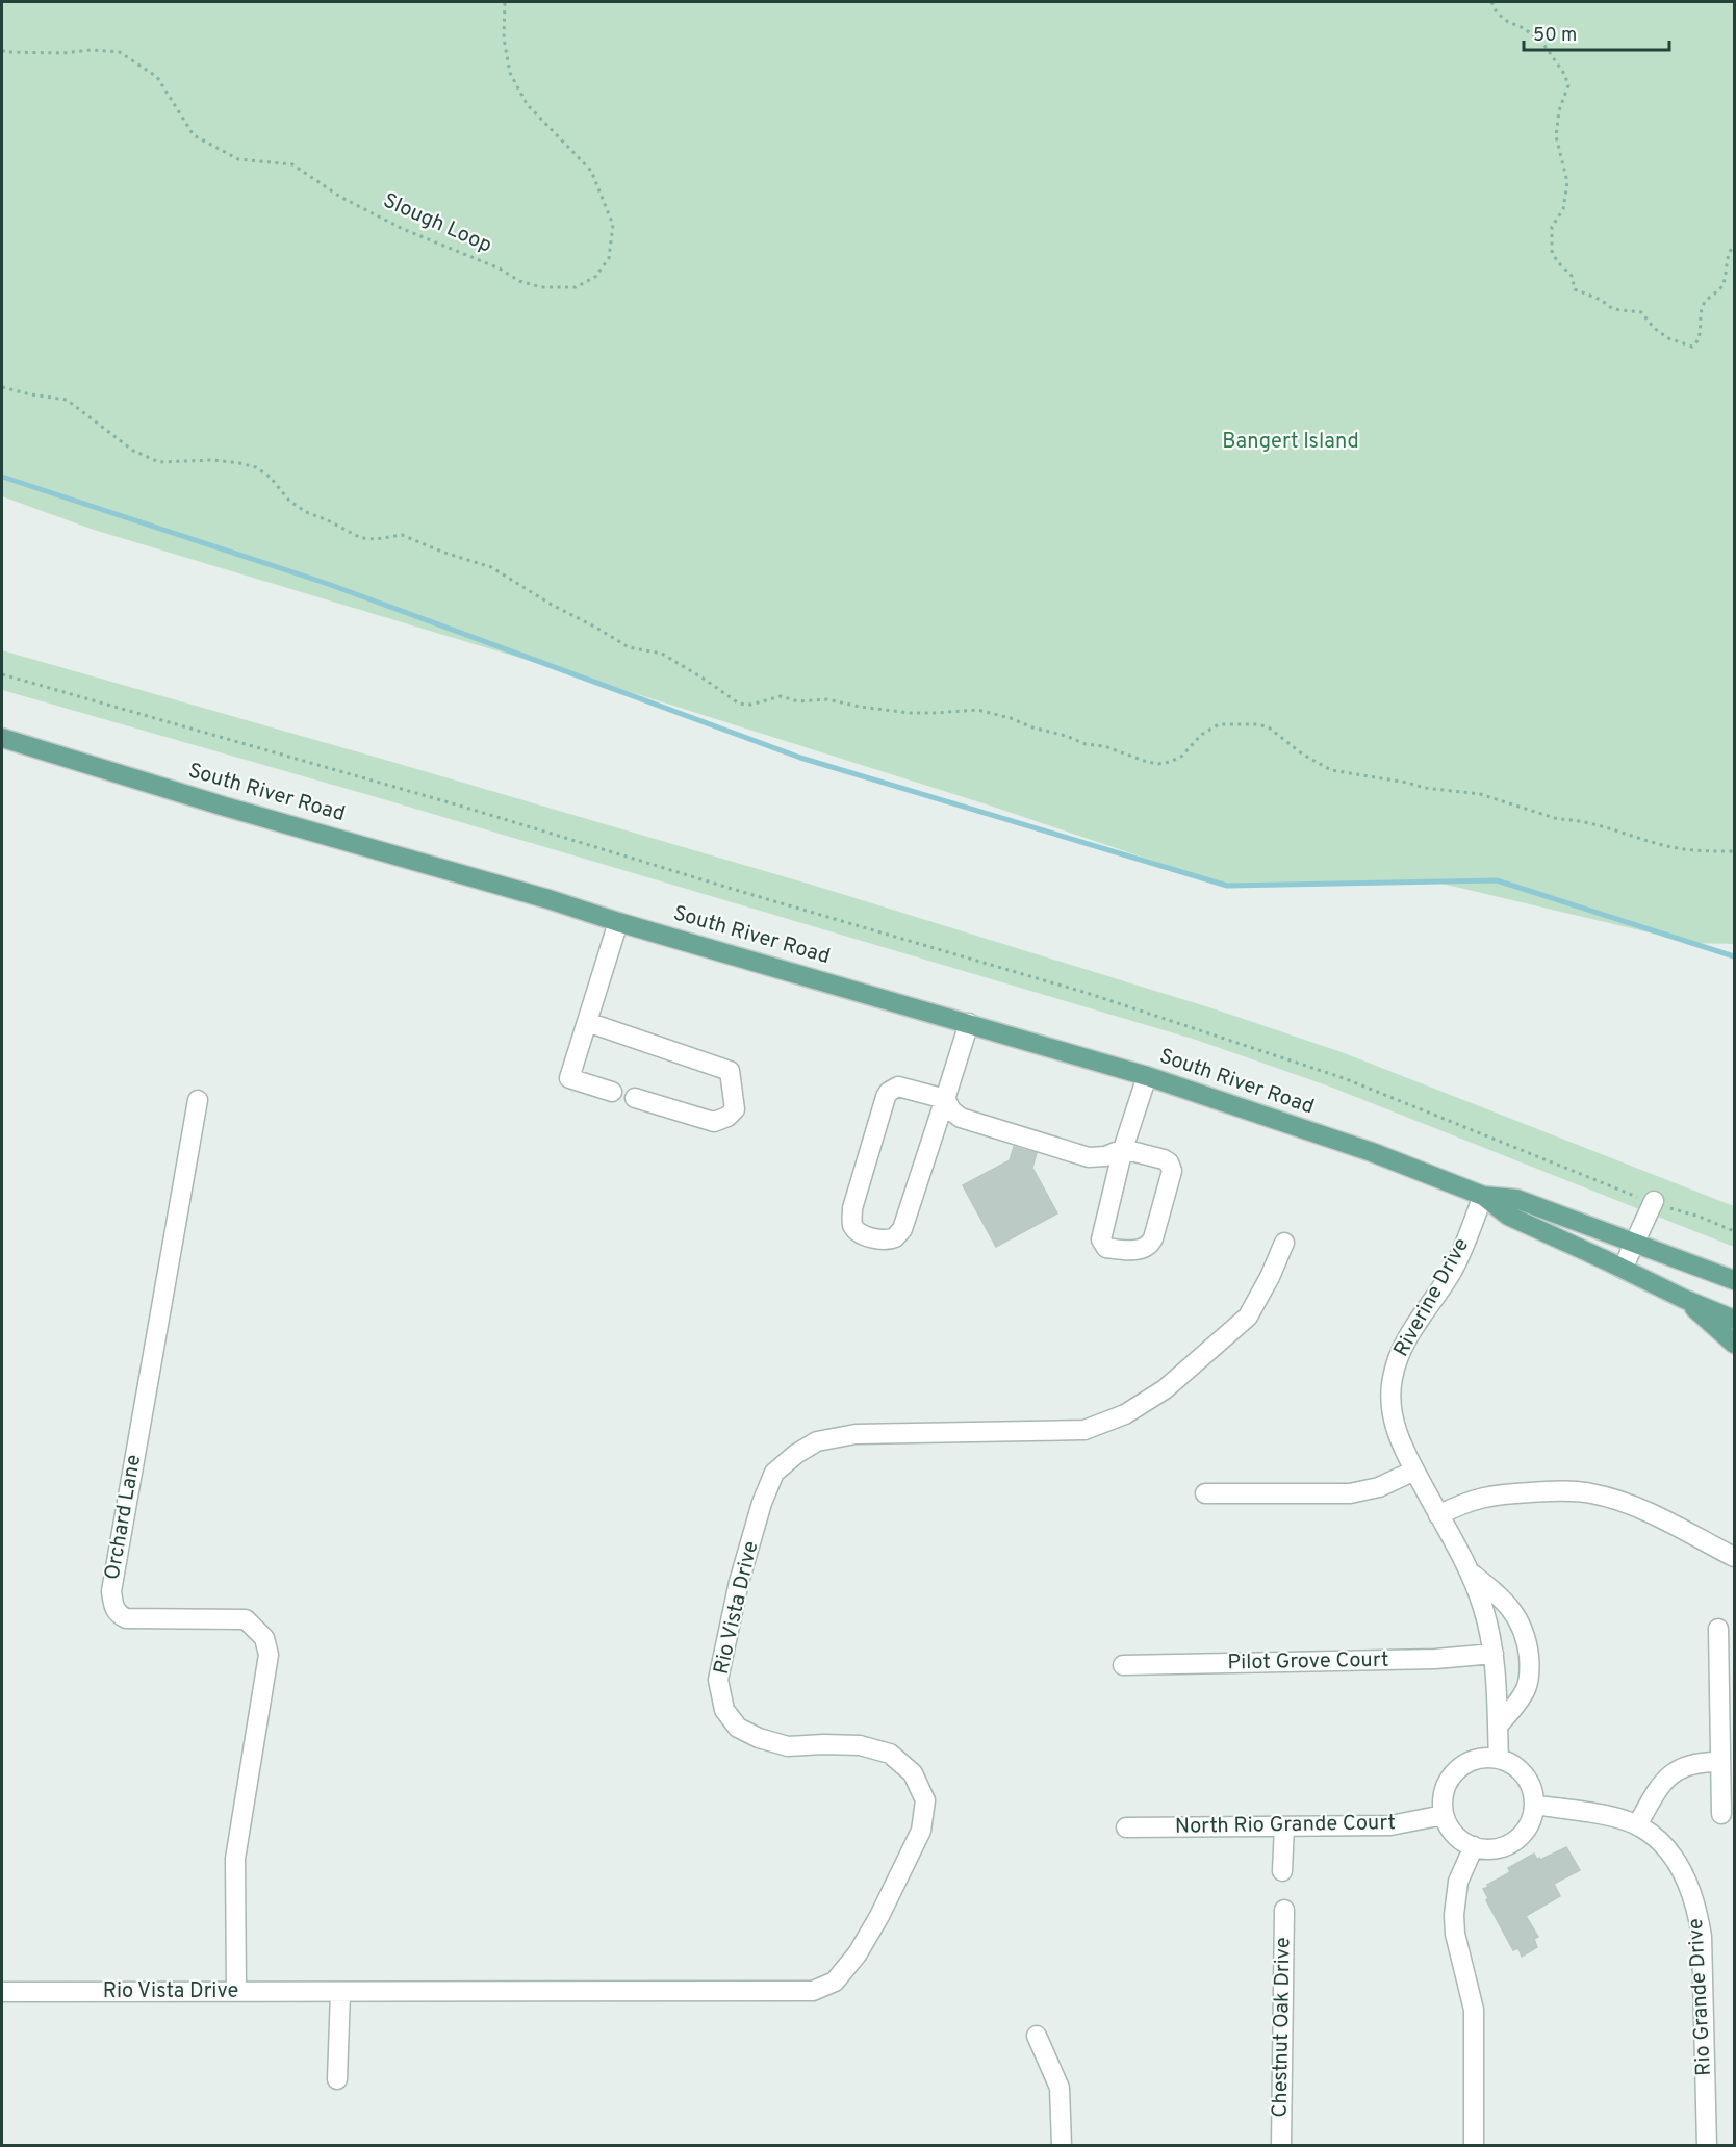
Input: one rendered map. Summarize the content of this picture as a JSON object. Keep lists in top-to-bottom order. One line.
{"streets":{"main road":["South River Road"],"street":["Riverine Drive","Orchard Lane","Rio Vista Drive","Pilot Grove Court","North Rio Grande Court","Rio Grande Drive","Chestnut Oak Drive"],"path":["Slough Loop"]},"crossings":[["South River Road","Riverine Drive"],["Riverine Drive","Pilot Grove Court"],["Riverine Drive","North Rio Grande Court"],["Riverine Drive","Rio Grande Drive"],["Orchard Lane","Rio Vista Drive"],["North Rio Grande Court","Rio Grande Drive"]],"parks":["Bangert Island"],"scale_bar":"50 m"}
